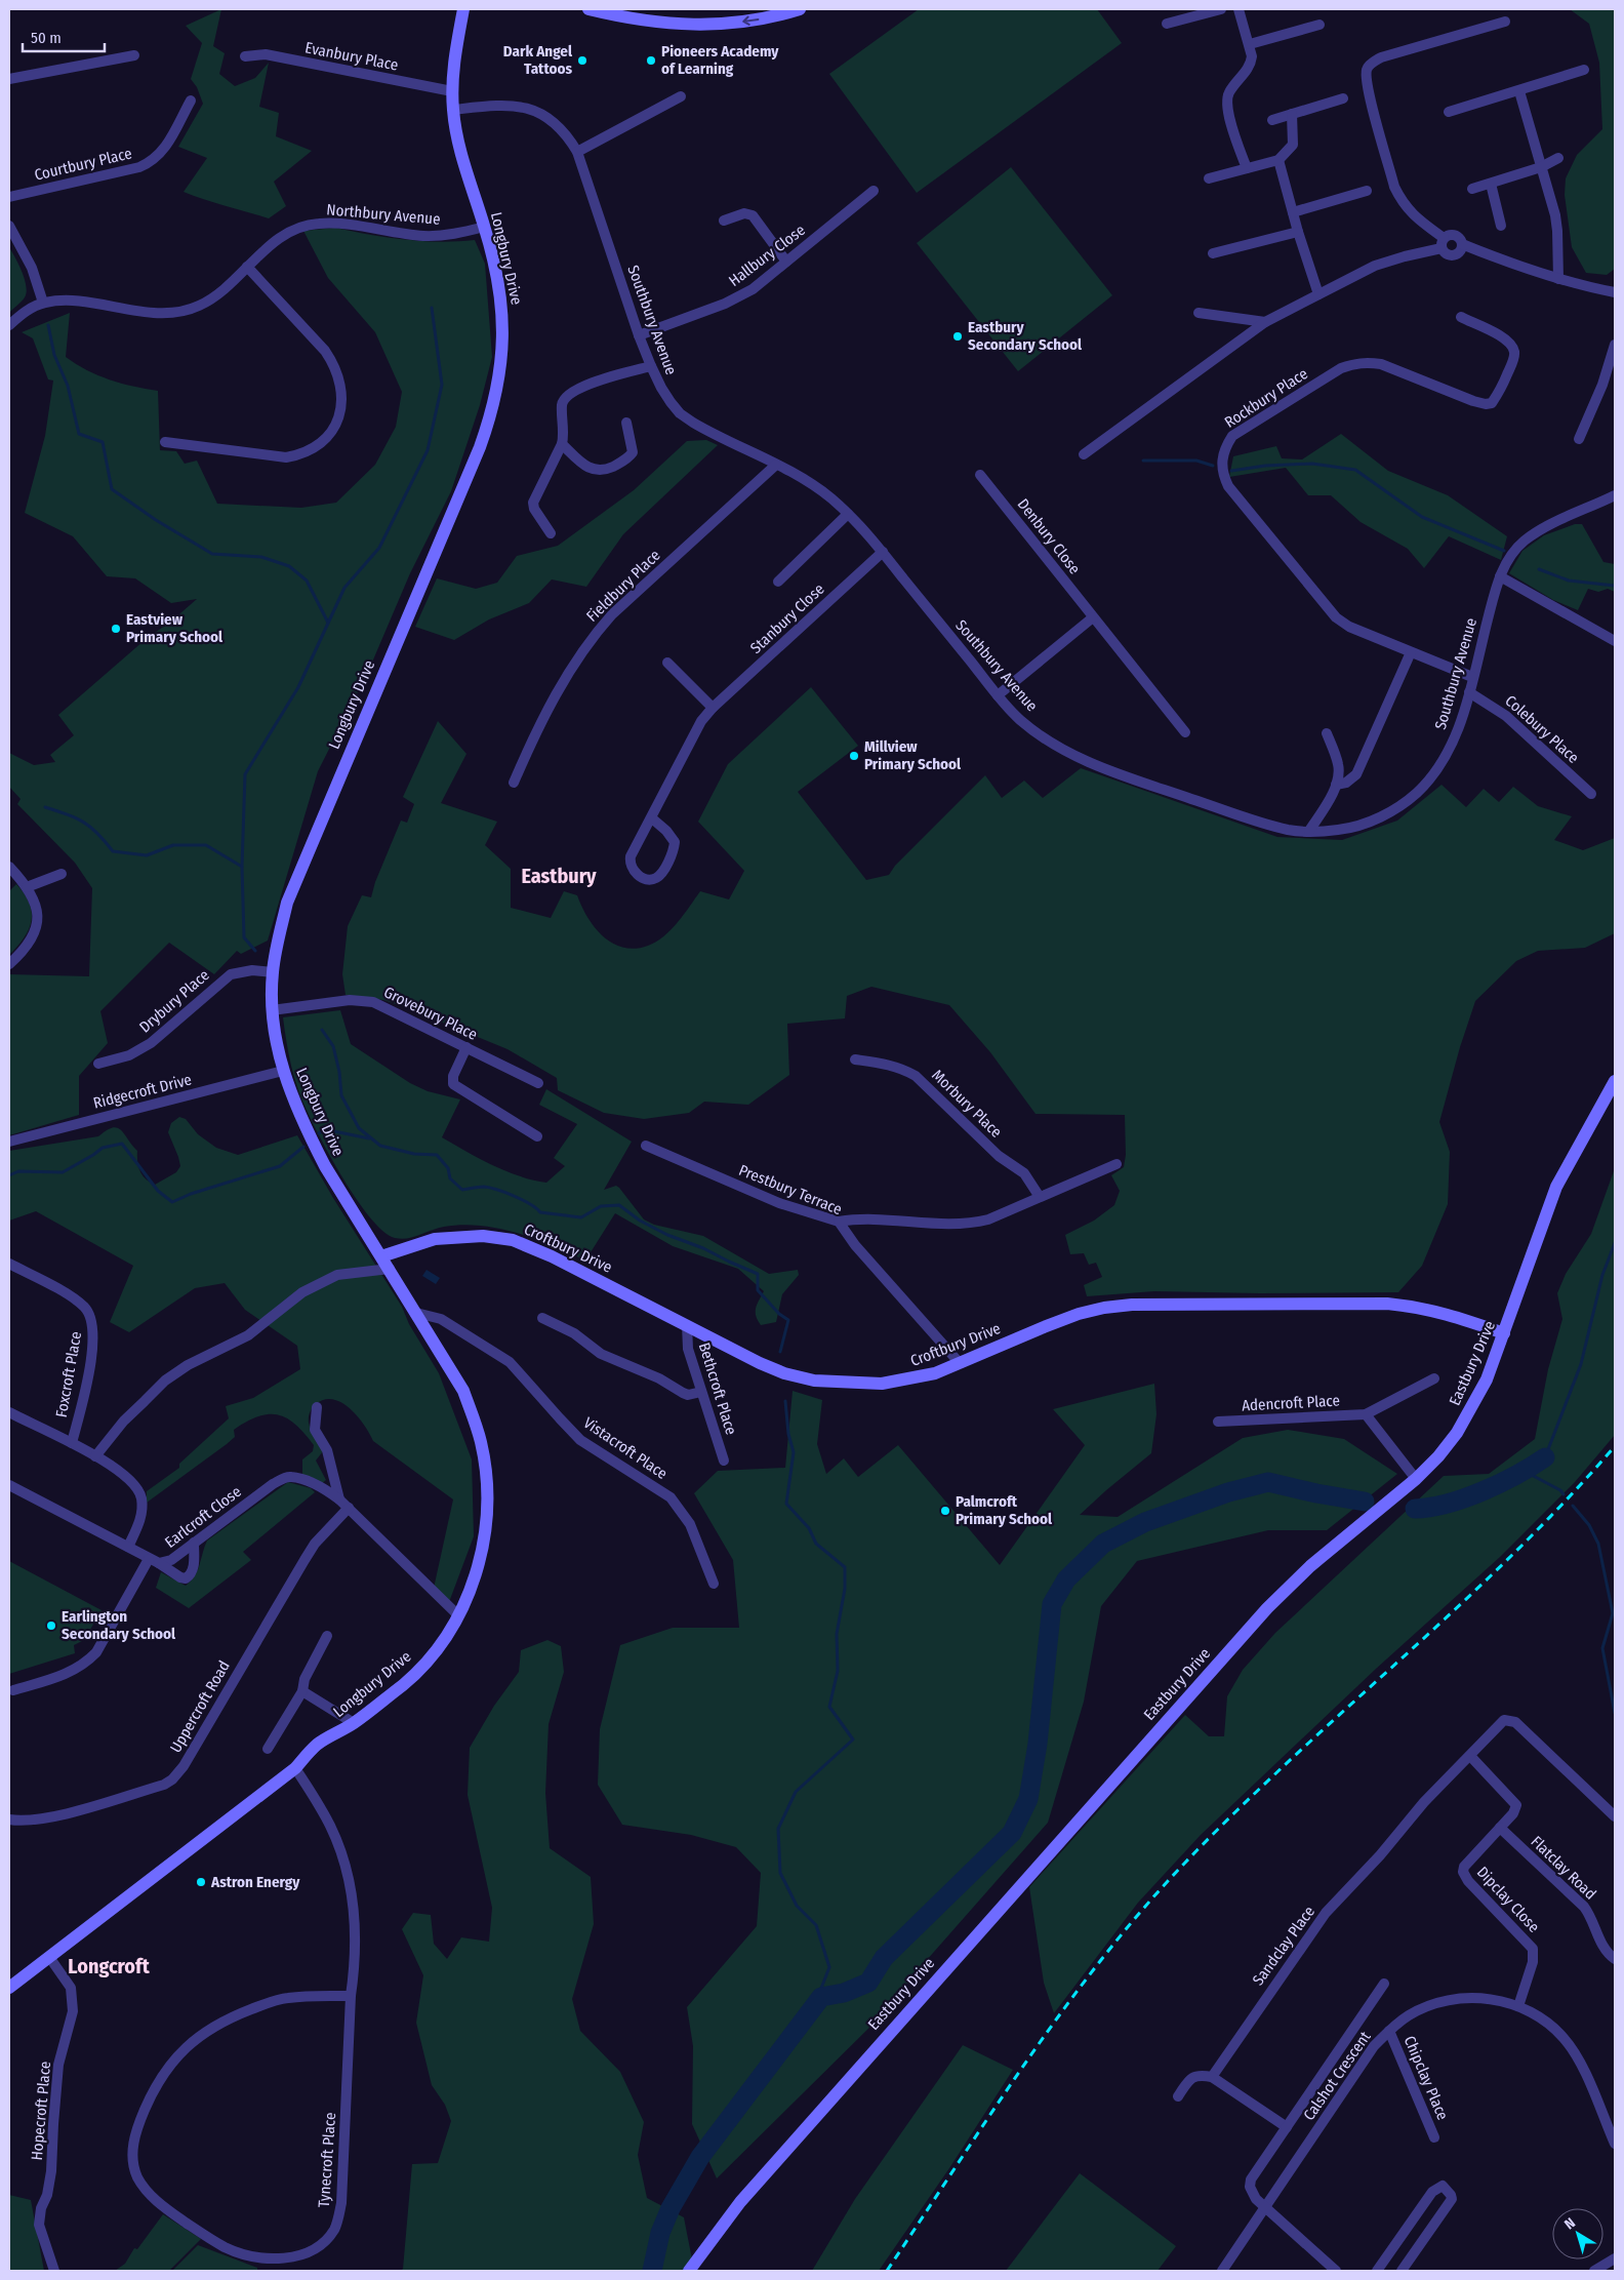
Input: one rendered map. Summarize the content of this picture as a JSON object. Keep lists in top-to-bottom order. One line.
{"streets":{"street":["Evanbury Place","Courtbury Place","Northbury Avenue","Hallbury Close","Longbury Drive","Southbury Avenue","Rockbury Place","Denbury Close","Fieldbury Place","Stanbury Close","Colebury Place","Drybury Place","Grovebury Place","Ridgecroft Drive","Morbury Place","Prestbury Terrace","Croftbury Drive","Eastbury Drive","Foxcroft Place","Bethcroft Place","Adencroft Place","Vistacroft Place","Earlcroft Close","Uppercroft Road","Flatclay Road","Dipclay Close","Sandclay Place","Calshot Crescent","Chipclay Place","Hopecroft Place","Tynecroft Place"]},"crossings":[["Evanbury Place","Longbury Drive"],["Northbury Avenue","Longbury Drive"],["Hallbury Close","Southbury Avenue"],["Longbury Drive","Southbury Avenue"],["Longbury Drive","Drybury Place"],["Longbury Drive","Grovebury Place"],["Longbury Drive","Ridgecroft Drive"],["Longbury Drive","Croftbury Drive"],["Longbury Drive","Vistacroft Place"],["Longbury Drive","Hopecroft Place"],["Longbury Drive","Tynecroft Place"],["Southbury Avenue","Rockbury Place"],["Southbury Avenue","Fieldbury Place"],["Southbury Avenue","Stanbury Close"],["Southbury Avenue","Colebury Place"],["Prestbury Terrace","Croftbury Drive"],["Croftbury Drive","Eastbury Drive"],["Croftbury Drive","Bethcroft Place"],["Flatclay Road","Dipclay Close"],["Dipclay Close","Sandclay Place"],["Dipclay Close","Calshot Crescent"],["Calshot Crescent","Chipclay Place"]],"districts":["Eastbury","Longcroft"],"places":["Dark Angel Tattoos","Pioneers Academy of Learning","Eastbury Secondary School","Eastview Primary School","Millview Primary School","Palmcroft Primary School","Earlington Secondary School","Astron Energy"],"scale_bar":"50 m","north":"top left"}
